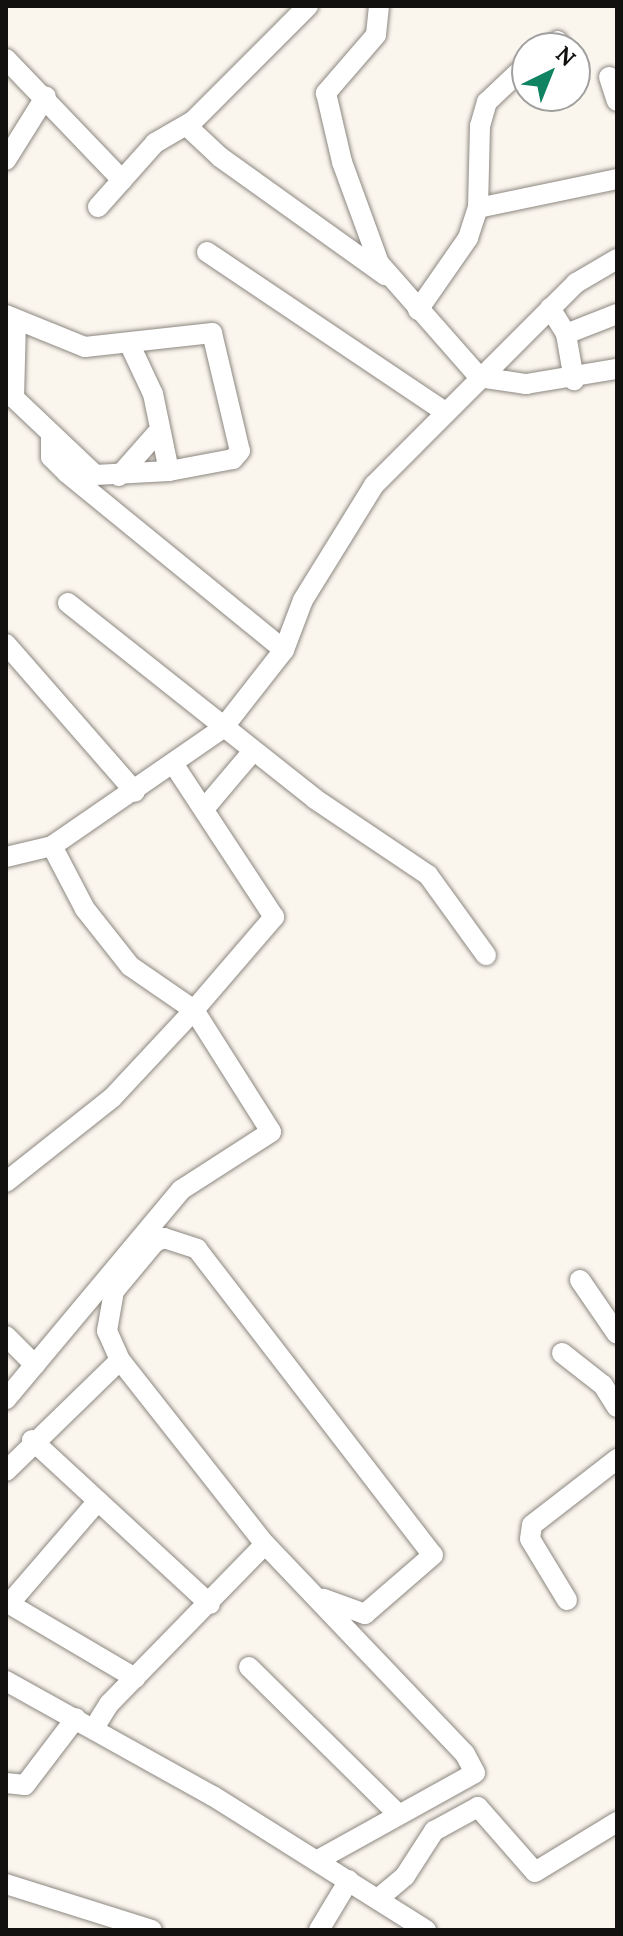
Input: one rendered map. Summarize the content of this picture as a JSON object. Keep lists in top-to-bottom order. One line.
{"north":"top right"}
